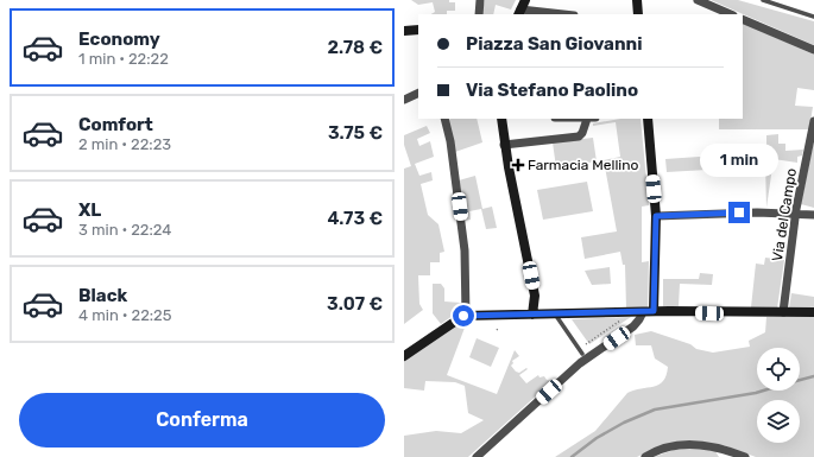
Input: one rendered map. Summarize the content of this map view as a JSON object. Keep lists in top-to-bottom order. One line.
{"streets":{"street":["Via del Campo"]},"places":{"health":["Farmacia Mellino"]},"page":{"list":[{"name":"Economy","note":"1 min · 22:22","value":"2.78 €"},{"name":"Comfort","note":"2 min · 22:23","value":"3.75 €"},{"name":"XL","note":"3 min · 22:24","value":"4.73 €"},{"name":"Black","note":"4 min · 22:25","value":"3.07 €"}],"banner":["Piazza San Giovanni","Via Stefano Paolino"],"bubble":"1 min","buttons":"Conferma"}}
